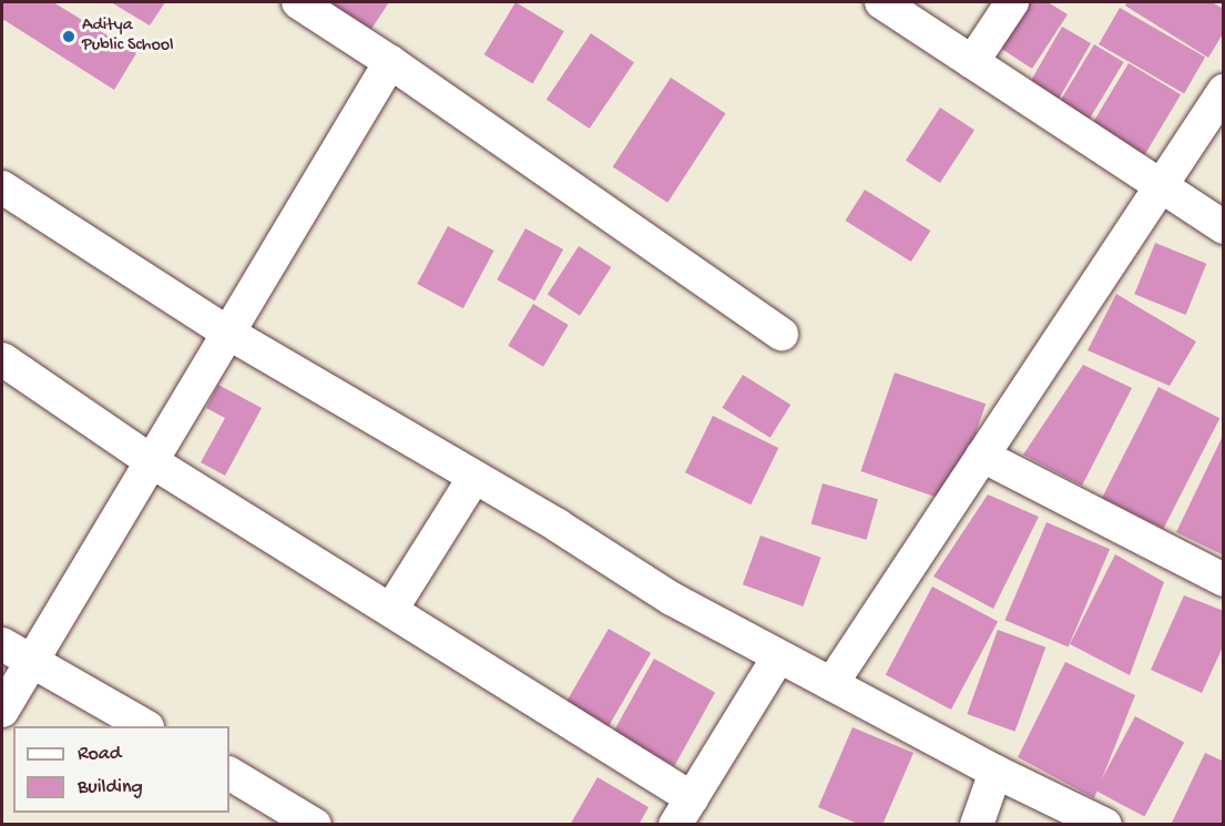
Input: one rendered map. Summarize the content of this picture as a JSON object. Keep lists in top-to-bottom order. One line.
{"places":["Aditya Public School"],"legend":["Road","Building"]}
